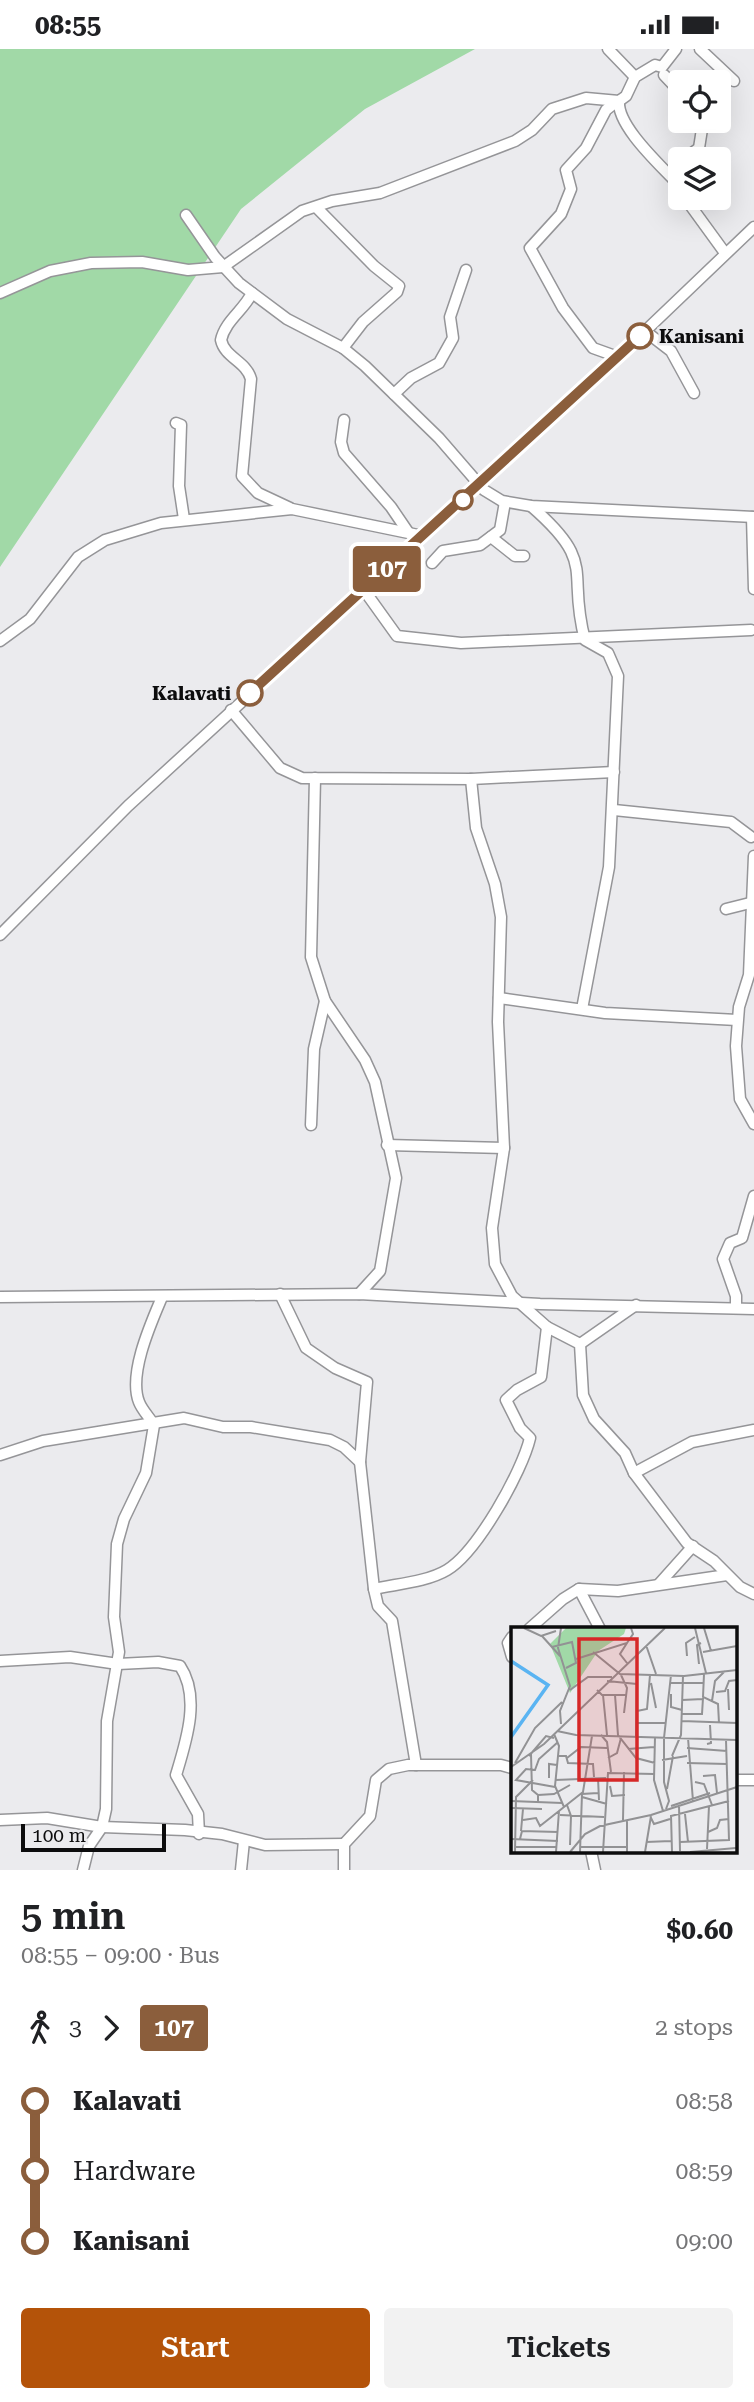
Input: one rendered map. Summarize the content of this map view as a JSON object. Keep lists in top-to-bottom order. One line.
{"places":["Kanisani","Kalavati"],"lines":["bus line 107"],"scale_bar":"100 m","page":{"status":"08:55","on_map":"107","scale":"100 m","heading":["5 min","08:55 – 09:00 · Bus","$0.60"],"legs":["3","107","2 stops"],"list":[{"name":"Kalavati","value":"08:58"},{"name":"Hardware","value":"08:59"},{"name":"Kanisani","value":"09:00"}],"buttons":["Start","Tickets"]}}
